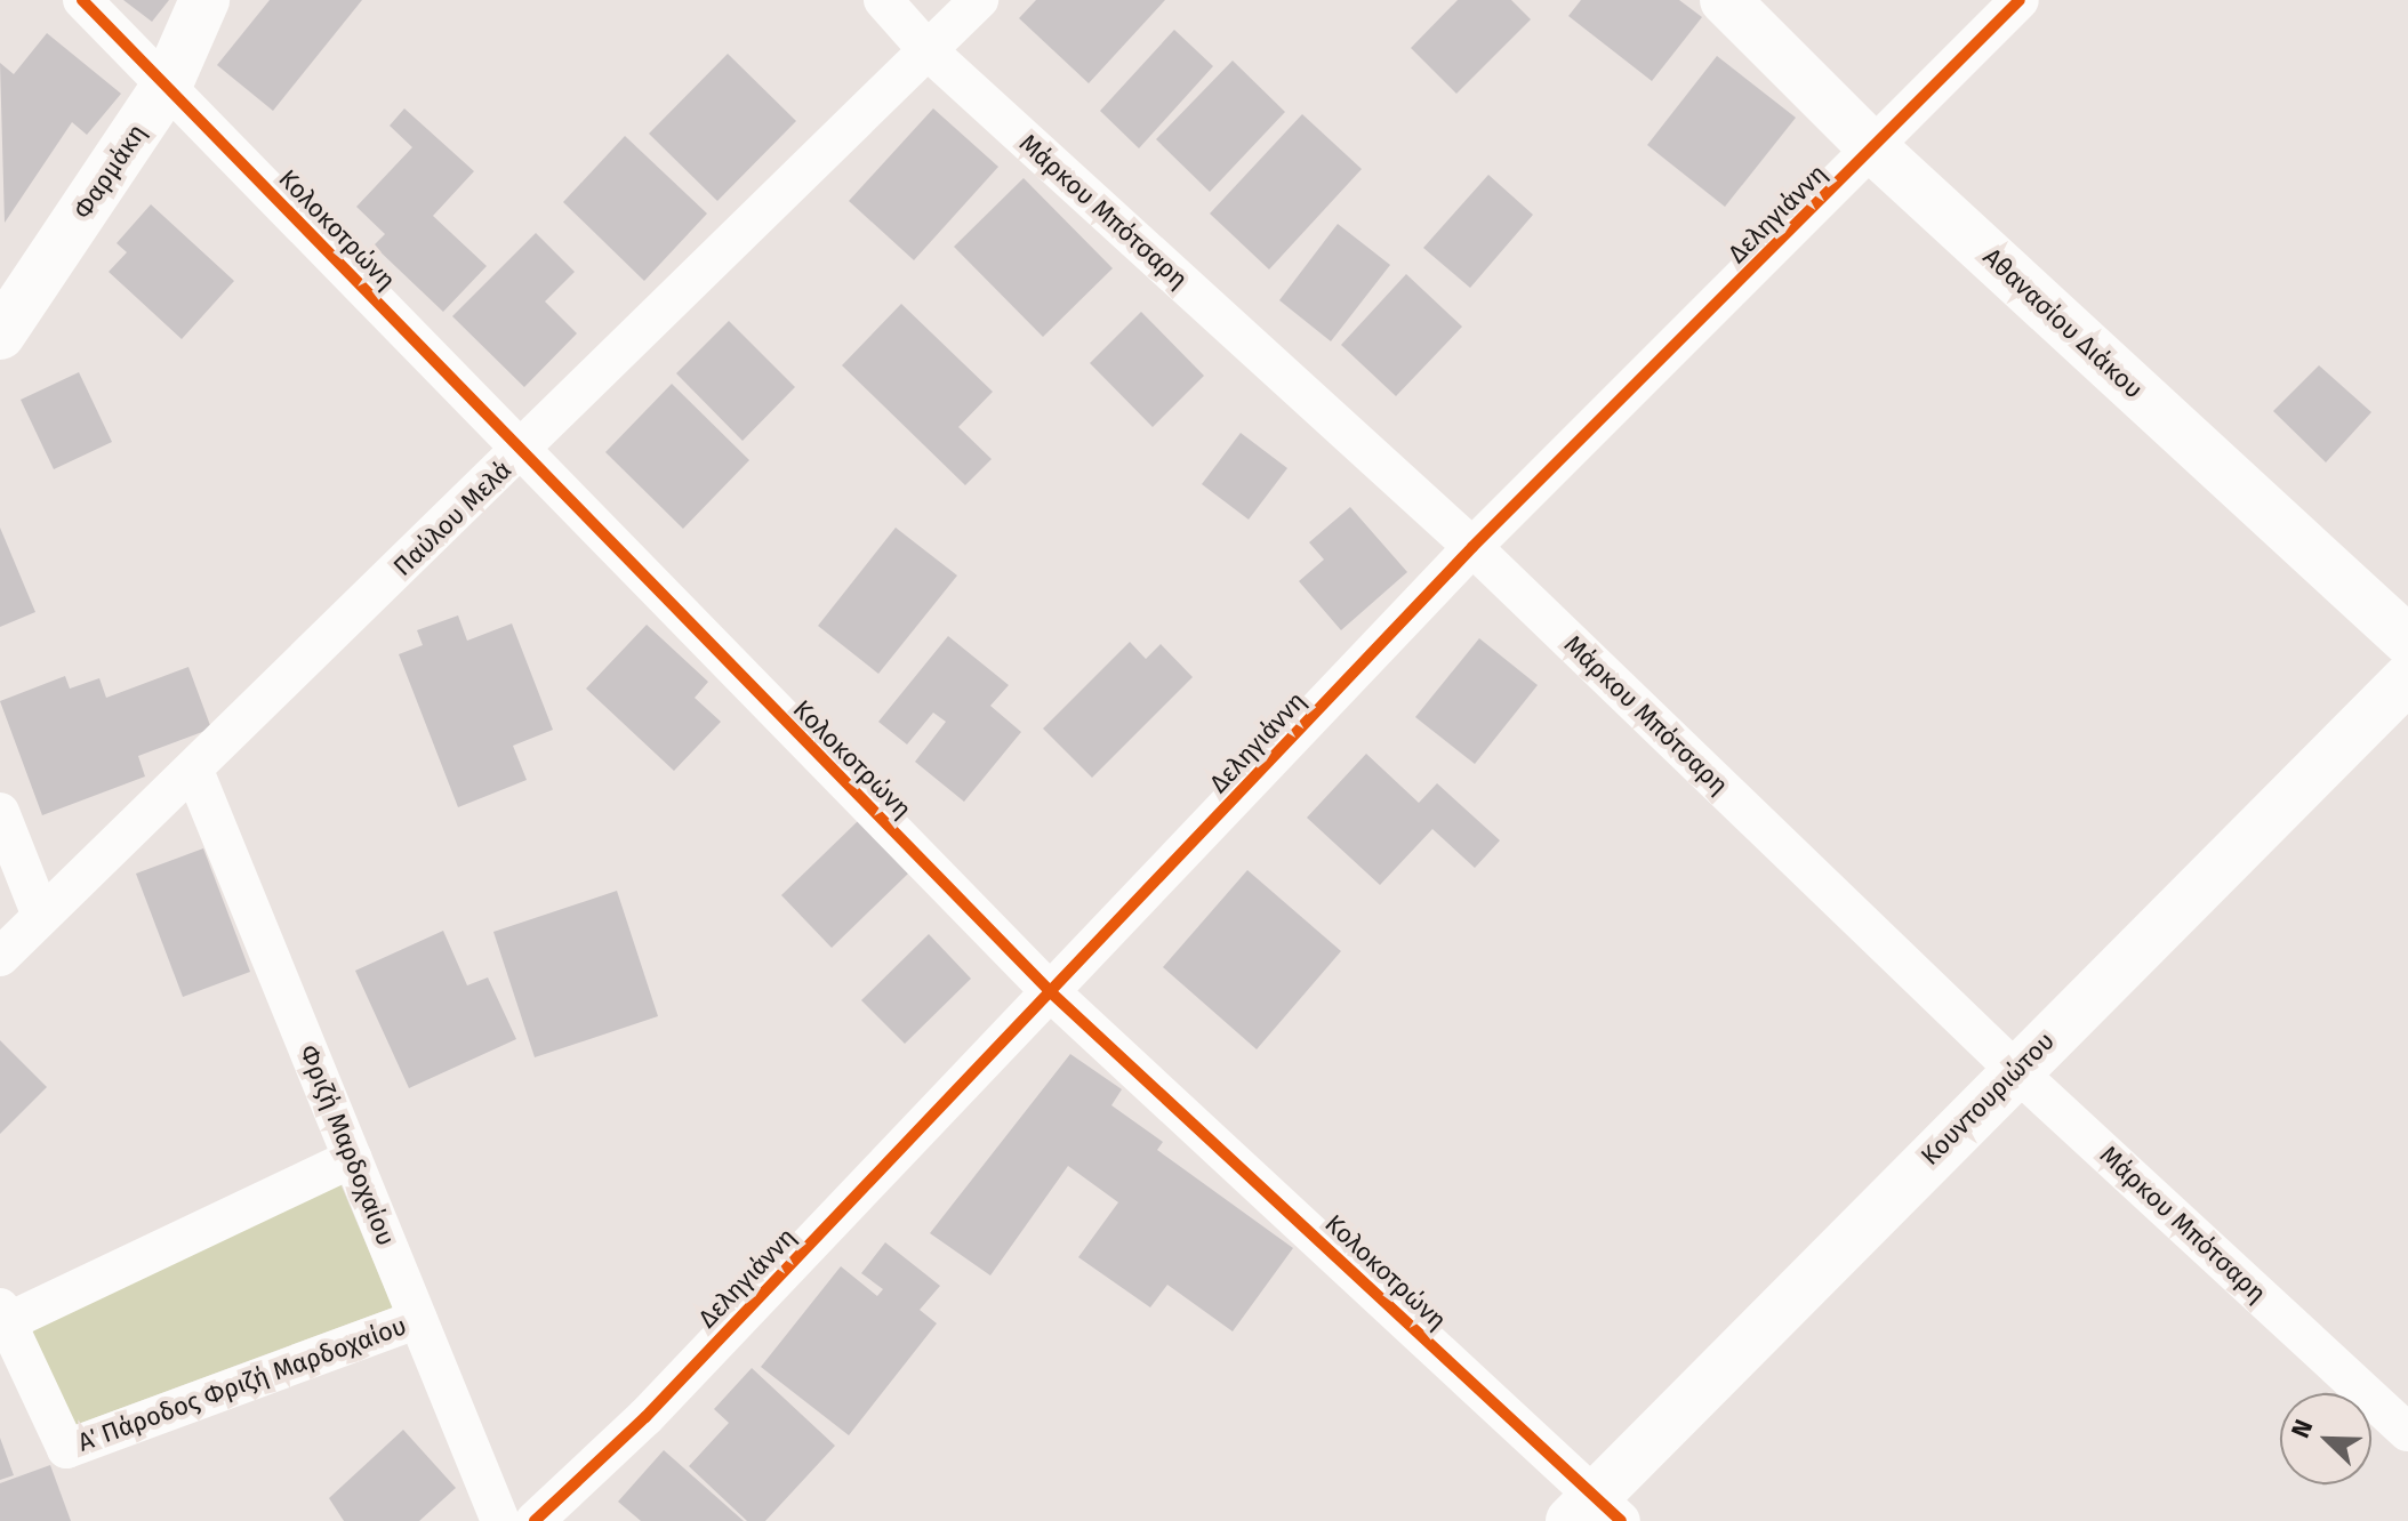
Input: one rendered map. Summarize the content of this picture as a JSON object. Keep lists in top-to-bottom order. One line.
{"streets":{"street":["Φαρμάκη","Μάρκου Μπότσαρη","Δεληγιάννη","Κολοκοτρώνη","Αθανασίου Διάκου","Παύλου Μελά","Κουντουριώτου","Φριζή Μαρδοχαίου","Α΄ Πάροδος Φριζή Μαρδοχαίου"]},"crossings":[["Φαρμάκη","Κολοκοτρώνη"],["Μάρκου Μπότσαρη","Δεληγιάννη"],["Μάρκου Μπότσαρη","Παύλου Μελά"],["Μάρκου Μπότσαρη","Κουντουριώτου"],["Δεληγιάννη","Κολοκοτρώνη"],["Δεληγιάννη","Αθανασίου Διάκου"],["Κολοκοτρώνη","Παύλου Μελά"],["Κολοκοτρώνη","Κουντουριώτου"],["Παύλου Μελά","Φριζή Μαρδοχαίου"],["Φριζή Μαρδοχαίου","Α΄ Πάροδος Φριζή Μαρδοχαίου"]],"north":"top left"}
